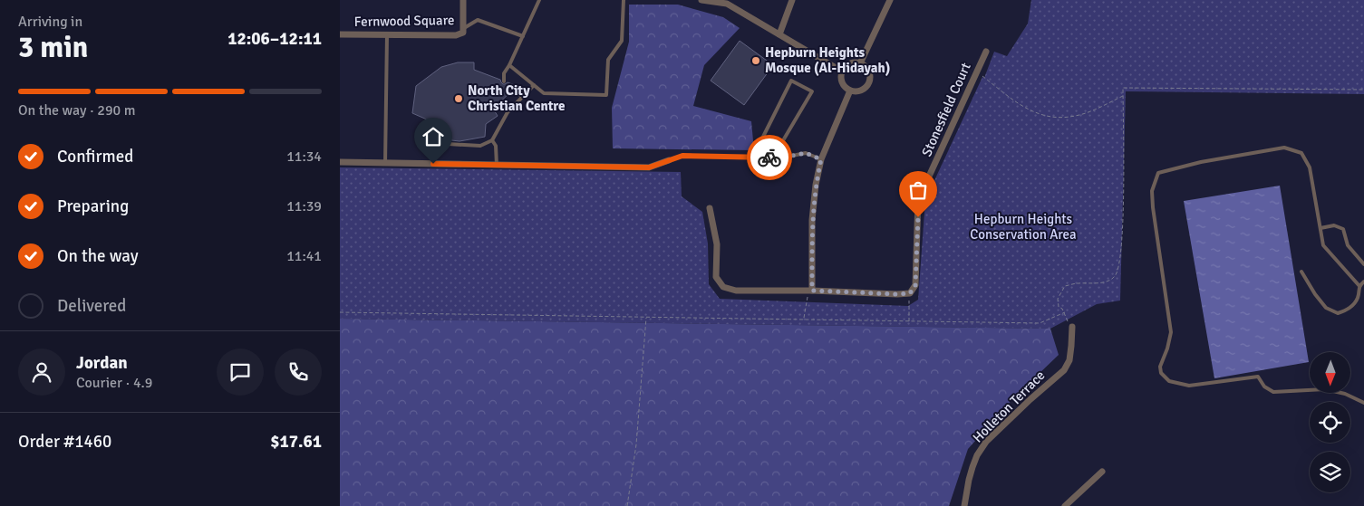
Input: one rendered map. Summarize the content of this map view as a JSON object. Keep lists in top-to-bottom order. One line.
{"streets":{"street":["Fernwood Square","Stonesfield Court","Holleton Terrace"]},"parks":["Hepburn Heights Conservation Area"],"places":["Hepburn Heights Mosque (Al-Hidayah)","North City Christian Centre"],"north":"bottom","page":{"heading":["3 min","Arriving in","12:06–12:11"],"panel":["Jordan","Courier · 4.9","Order #1460","$17.61"],"bar":"On the way · 290 m","list":[["Confirmed","11:34"],["Preparing","11:39"],["On the way","11:41"],"Delivered"]}}
